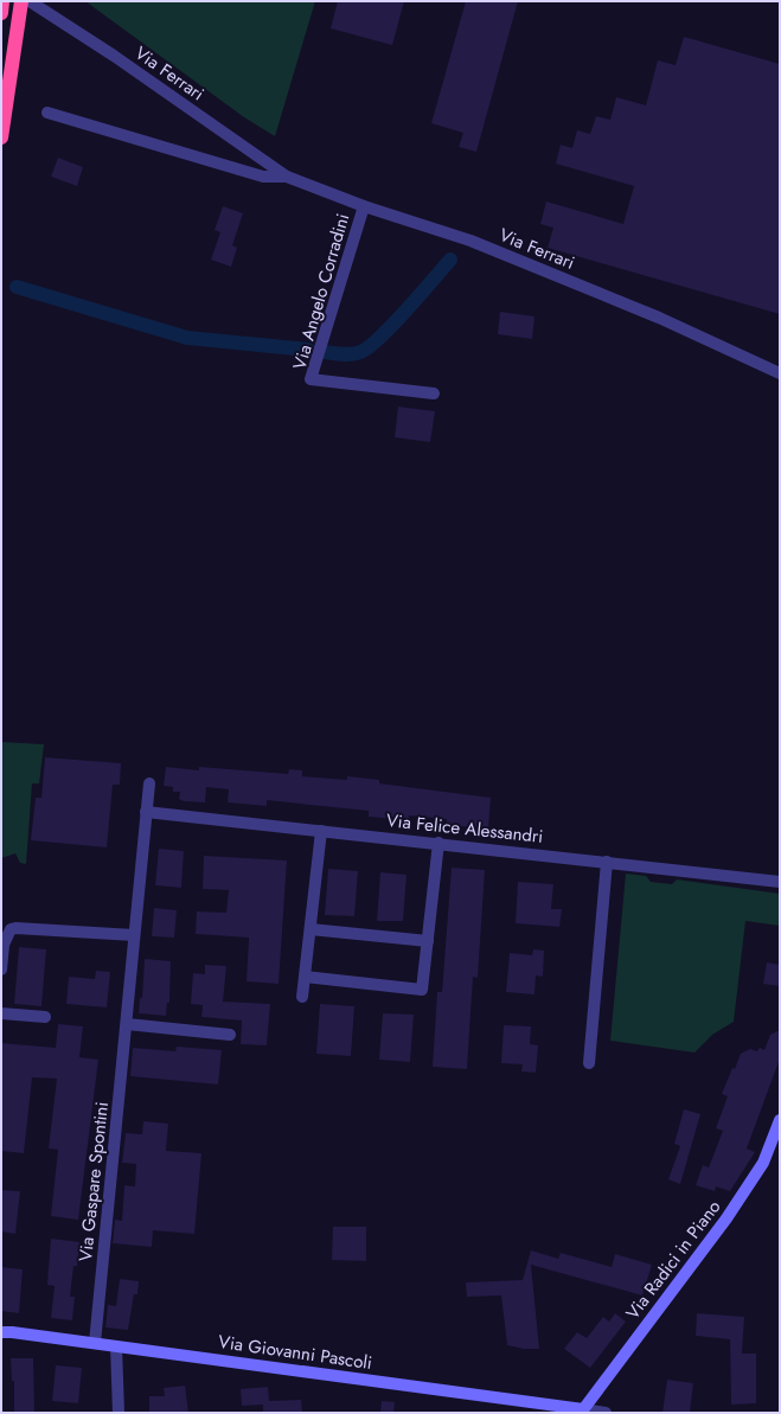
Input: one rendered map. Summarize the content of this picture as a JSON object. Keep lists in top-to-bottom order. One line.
{"streets":{"street":["Via Ferrari","Via Angelo Corradini","Via Felice Alessandri","Via Gaspare Spontini","Via Radici in Piano","Via Giovanni Pascoli"]},"crossings":[["Via Ferrari","Via Angelo Corradini"],["Via Felice Alessandri","Via Gaspare Spontini"],["Via Gaspare Spontini","Via Giovanni Pascoli"],["Via Radici in Piano","Via Giovanni Pascoli"]]}
